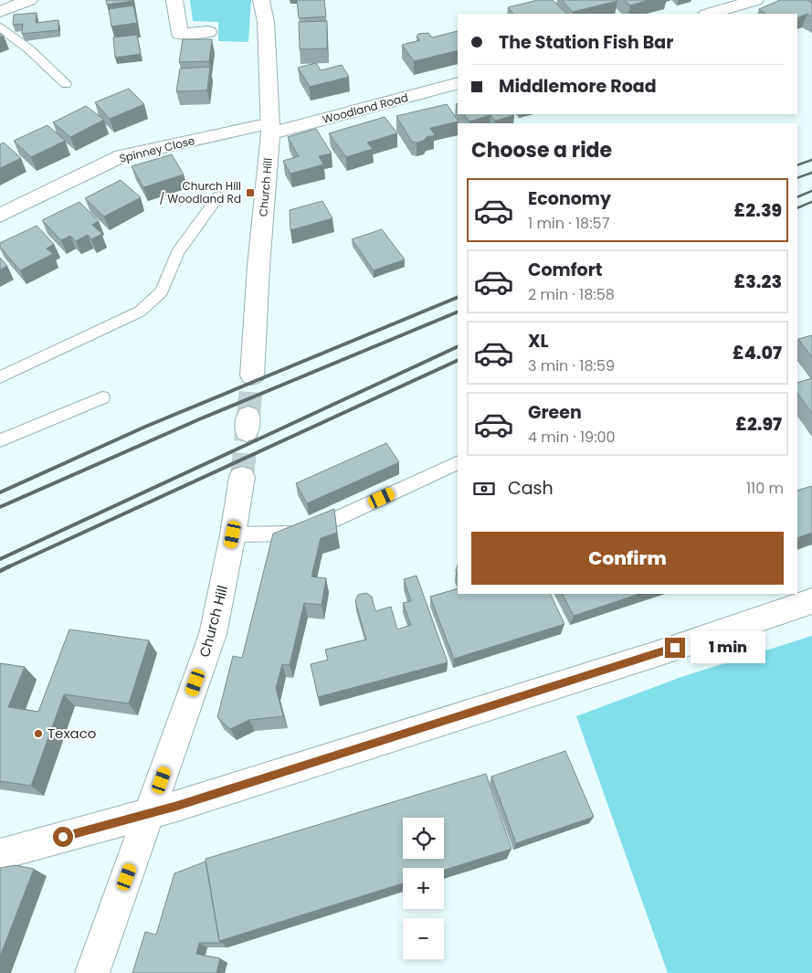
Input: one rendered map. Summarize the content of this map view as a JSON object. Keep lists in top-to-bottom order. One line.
{"streets":{"street":["Woodland Road","Spinney Close","Church Hill"]},"crossings":[["Woodland Road","Spinney Close"],["Woodland Road","Church Hill"],["Spinney Close","Church Hill"]],"places":{"transit":["Church Hill / Woodland Rd"],"other":["Texaco"]},"page":{"banner":["The Station Fish Bar","Middlemore Road"],"heading":"Choose a ride","list":[{"name":"Economy","note":"1 min · 18:57","value":"£2.39"},{"name":"Comfort","note":"2 min · 18:58","value":"£3.23"},{"name":"XL","note":"3 min · 18:59","value":"£4.07"},{"name":"Green","note":"4 min · 19:00","value":"£2.97"}],"pay":["Cash","110 m"],"buttons":"Confirm","bubble":"1 min","map_buttons":["+","−"]}}
